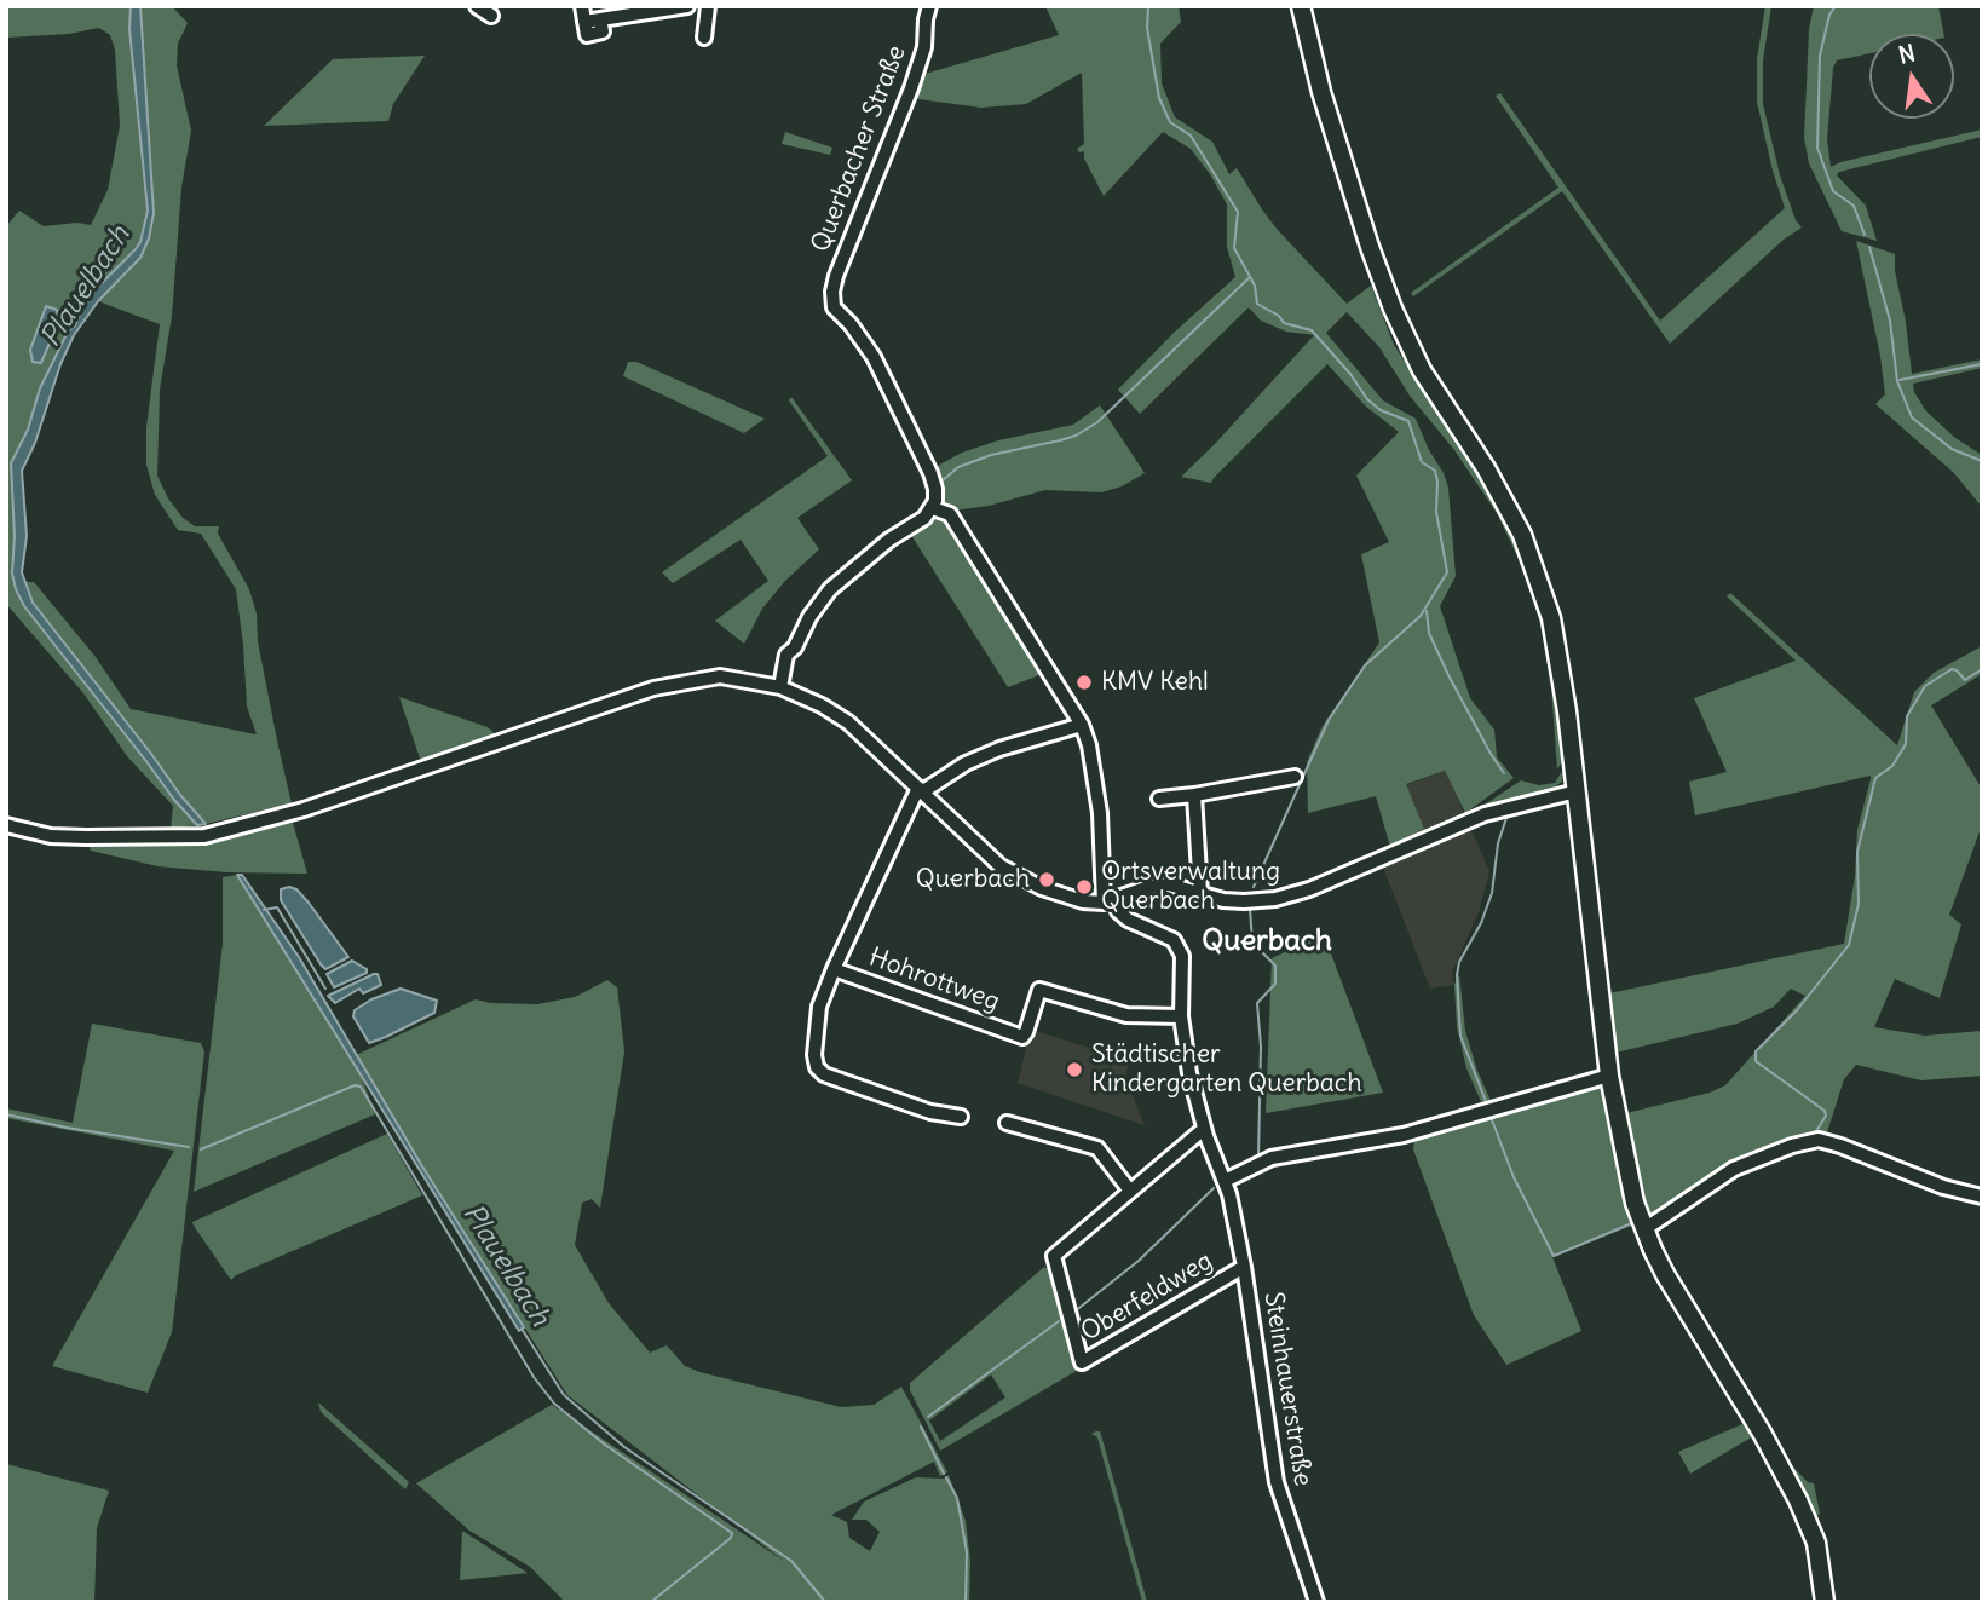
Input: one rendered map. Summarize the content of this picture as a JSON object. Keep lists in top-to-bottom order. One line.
{"streets":{"street":["Querbacher Straße","Hohrottweg","Oberfeldweg","Steinhauerstraße"]},"crossings":[["Hohrottweg","Steinhauerstraße"],["Oberfeldweg","Steinhauerstraße"]],"districts":["Querbach"],"water":["Plauelbach"],"places":["KMV Kehl","Querbach","Ortsverwaltung Querbach","Städtischer Kindergarten Querbach"],"north":"top"}
